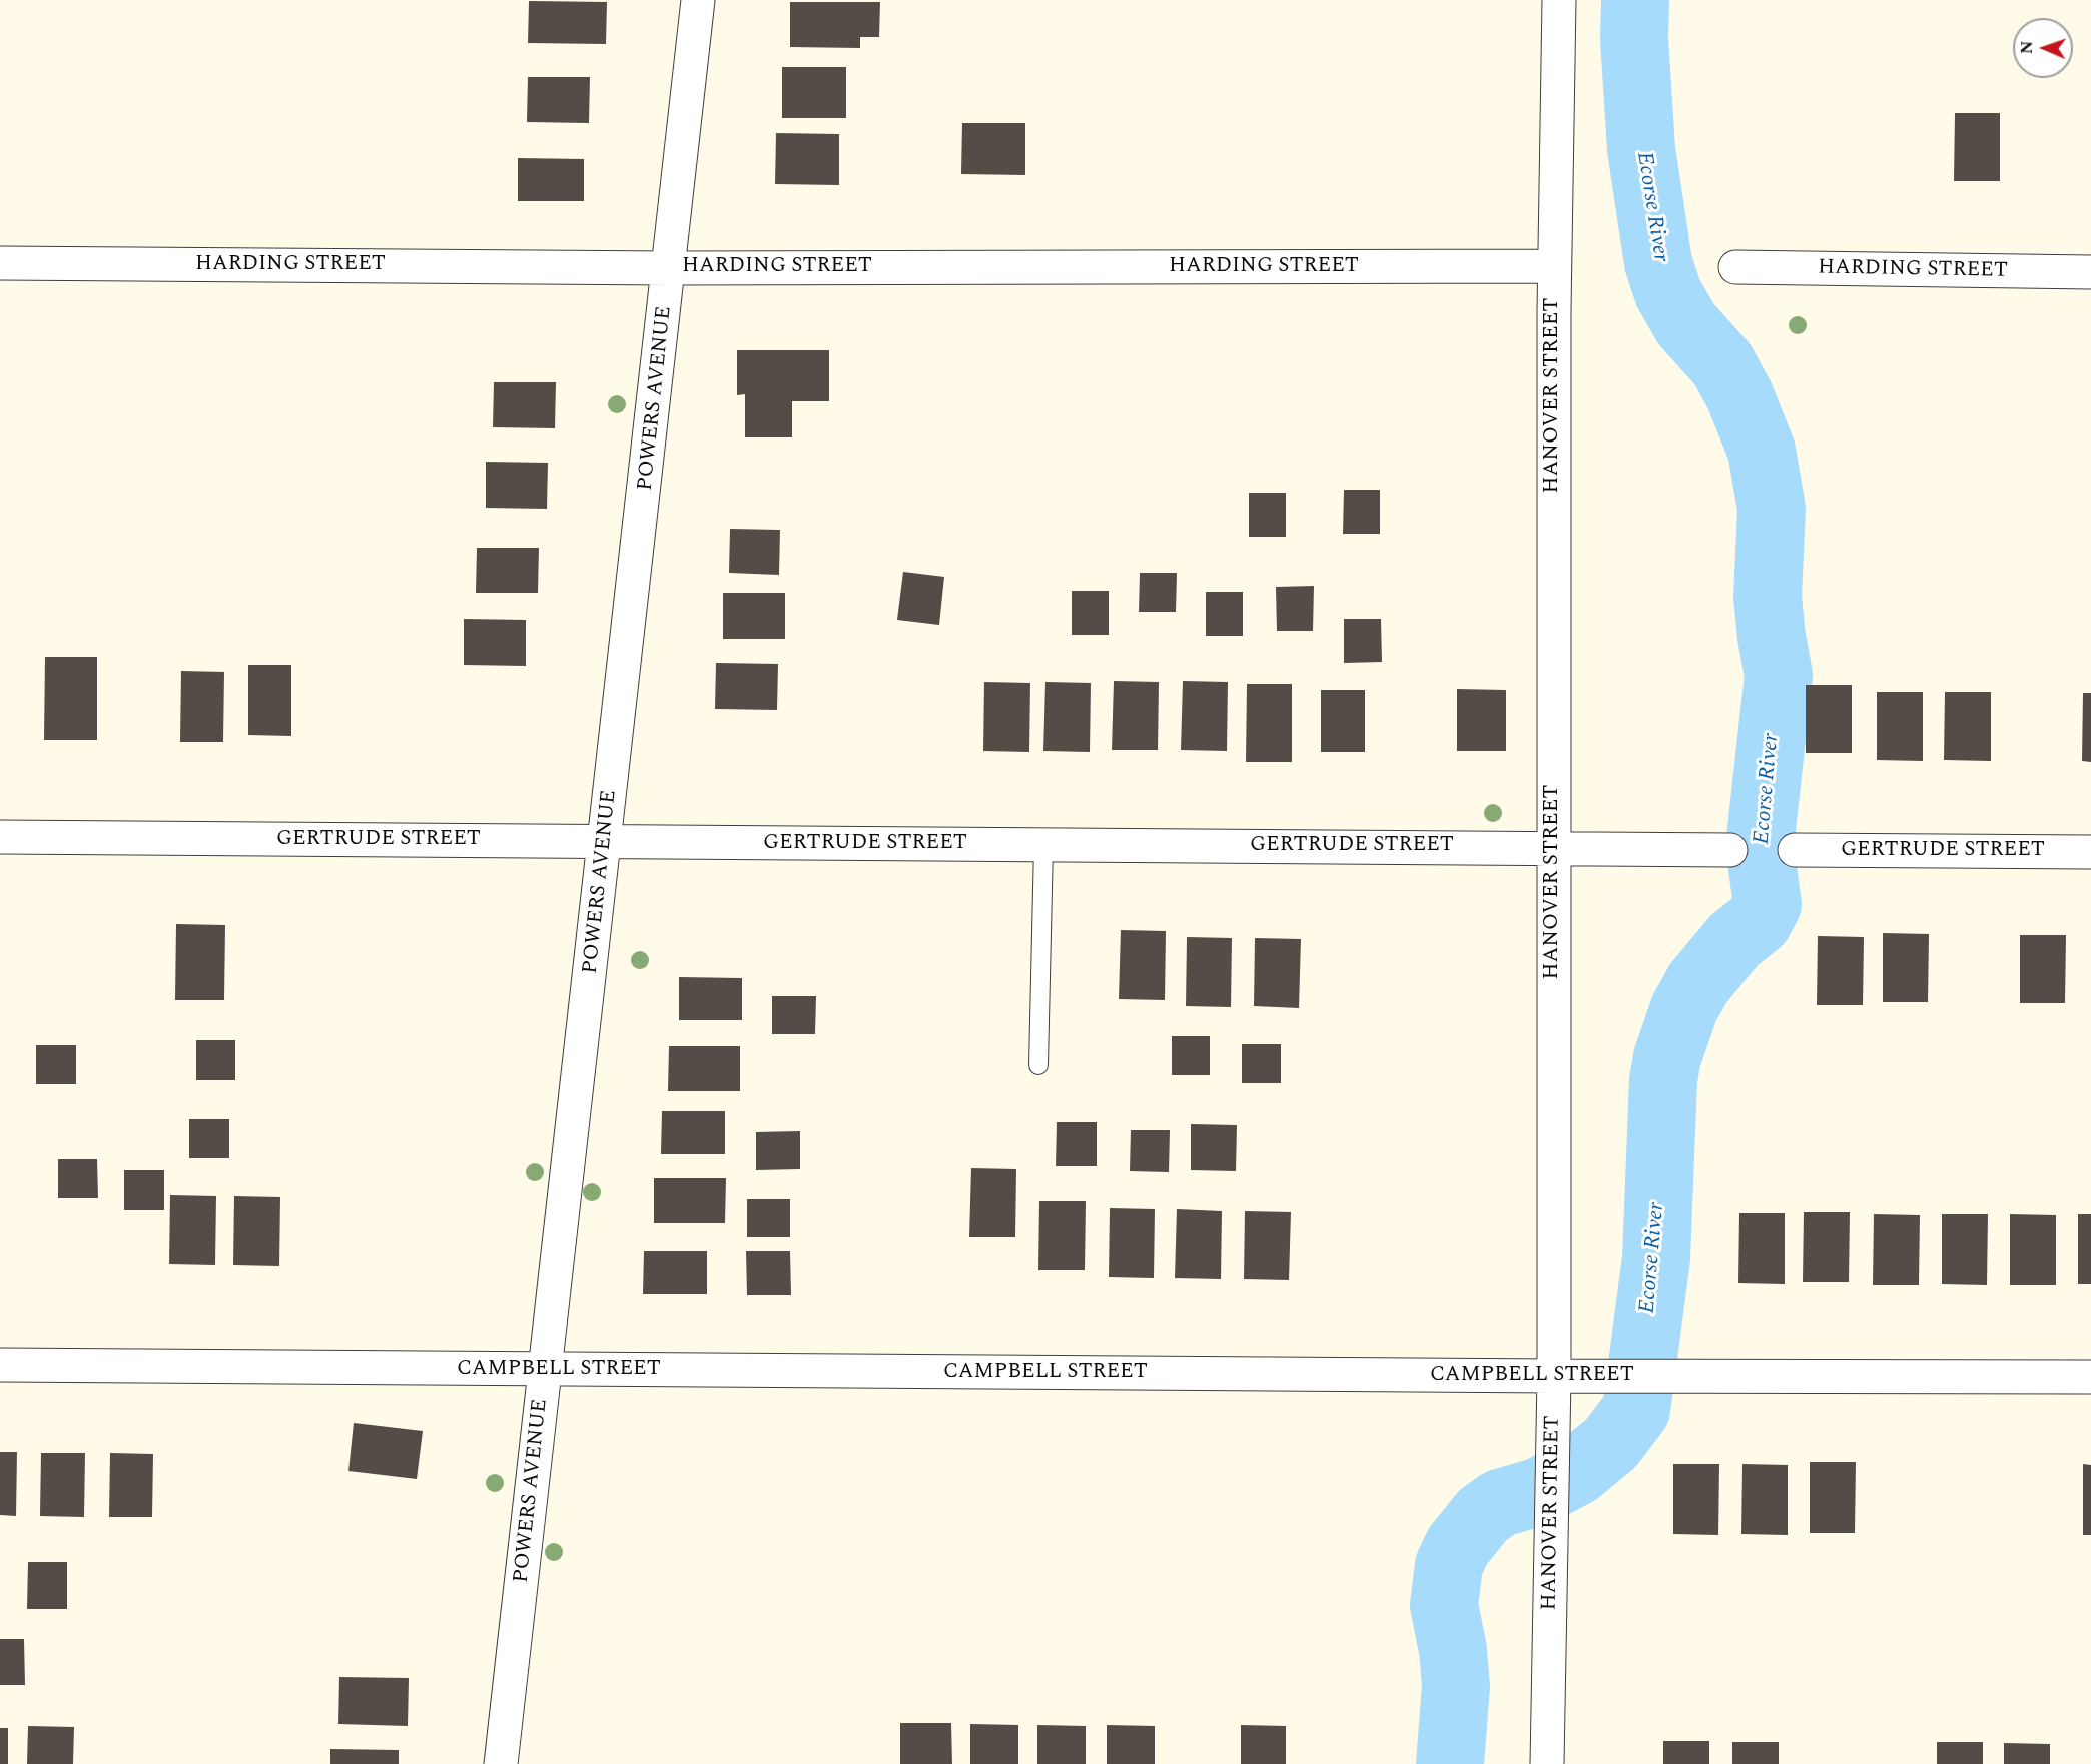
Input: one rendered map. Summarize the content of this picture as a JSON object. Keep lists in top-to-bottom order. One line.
{"streets":{"street":["HARDING STREET","HANOVER STREET","POWERS AVENUE","GERTRUDE STREET","CAMPBELL STREET"]},"crossings":[["HARDING STREET","HANOVER STREET"],["HARDING STREET","POWERS AVENUE"],["HANOVER STREET","GERTRUDE STREET"],["HANOVER STREET","CAMPBELL STREET"],["POWERS AVENUE","GERTRUDE STREET"],["POWERS AVENUE","CAMPBELL STREET"]],"water":["Ecorse River"],"north":"left"}
